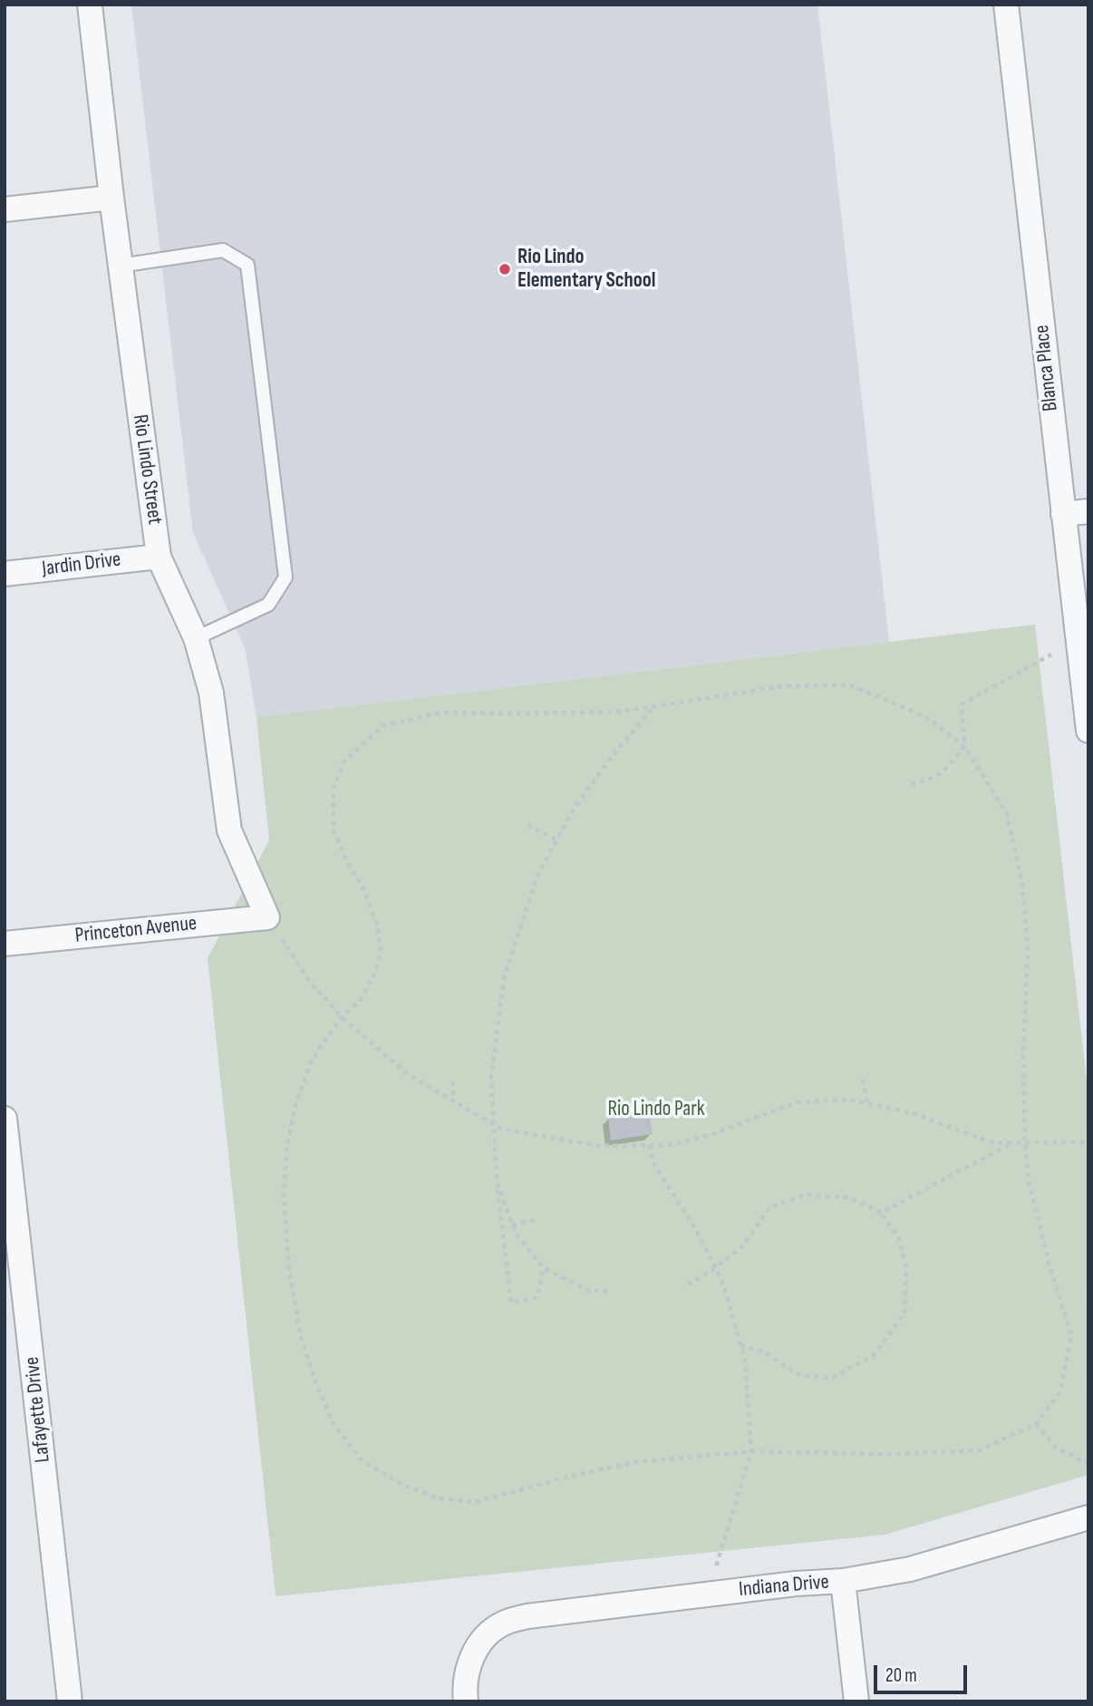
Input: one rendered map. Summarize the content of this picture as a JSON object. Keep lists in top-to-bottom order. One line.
{"streets":{"street":["Blanca Place","Rio Lindo Street","Jardin Drive","Princeton Avenue","Lafayette Drive","Indiana Drive"]},"crossings":[["Rio Lindo Street","Jardin Drive"],["Rio Lindo Street","Princeton Avenue"]],"parks":["Rio Lindo Park"],"places":["Rio Lindo Elementary School"],"scale_bar":"20 m"}
